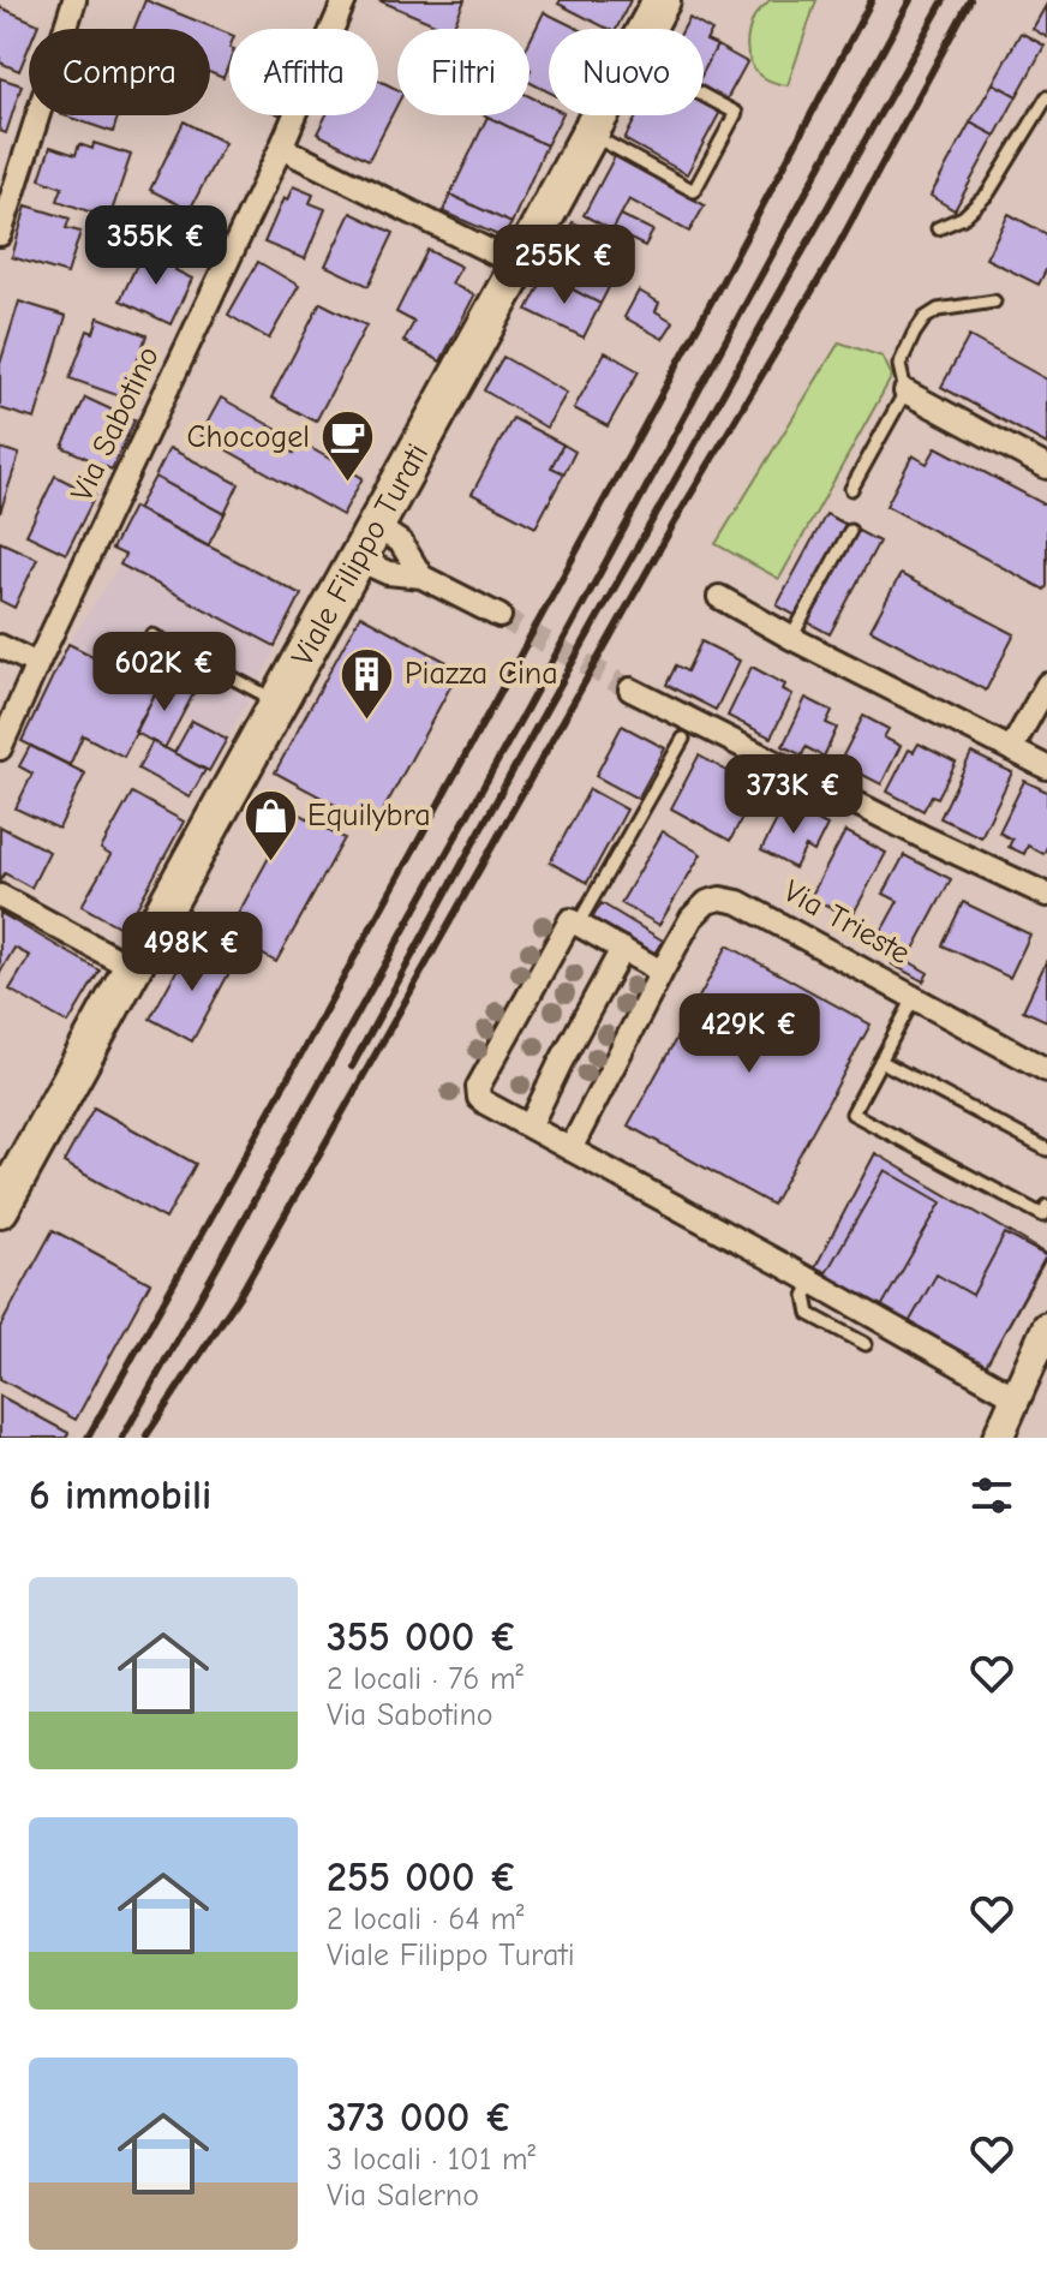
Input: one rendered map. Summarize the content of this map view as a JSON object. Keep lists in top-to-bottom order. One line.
{"streets":{"main road":["Viale Filippo Turati"],"street":["Via Sabotino","Via Trieste"]},"places":{"cafe":["Chocogel"],"building":["Piazza Cina"],"shop":["Equilybra"]},"page":{"chip":["Compra","Affitta","Filtri","Nuovo"],"price":["355K €","255K €","602K €","373K €","498K €","429K €"],"heading":"6 immobili","list":[{"name":"355 000 €","note":"2 locali · 76 m² · Via Sabotino"},{"name":"255 000 €","note":"2 locali · 64 m² · Viale Filippo Turati"},{"name":"373 000 €","note":"3 locali · 101 m² · Via Salerno"}]}}
